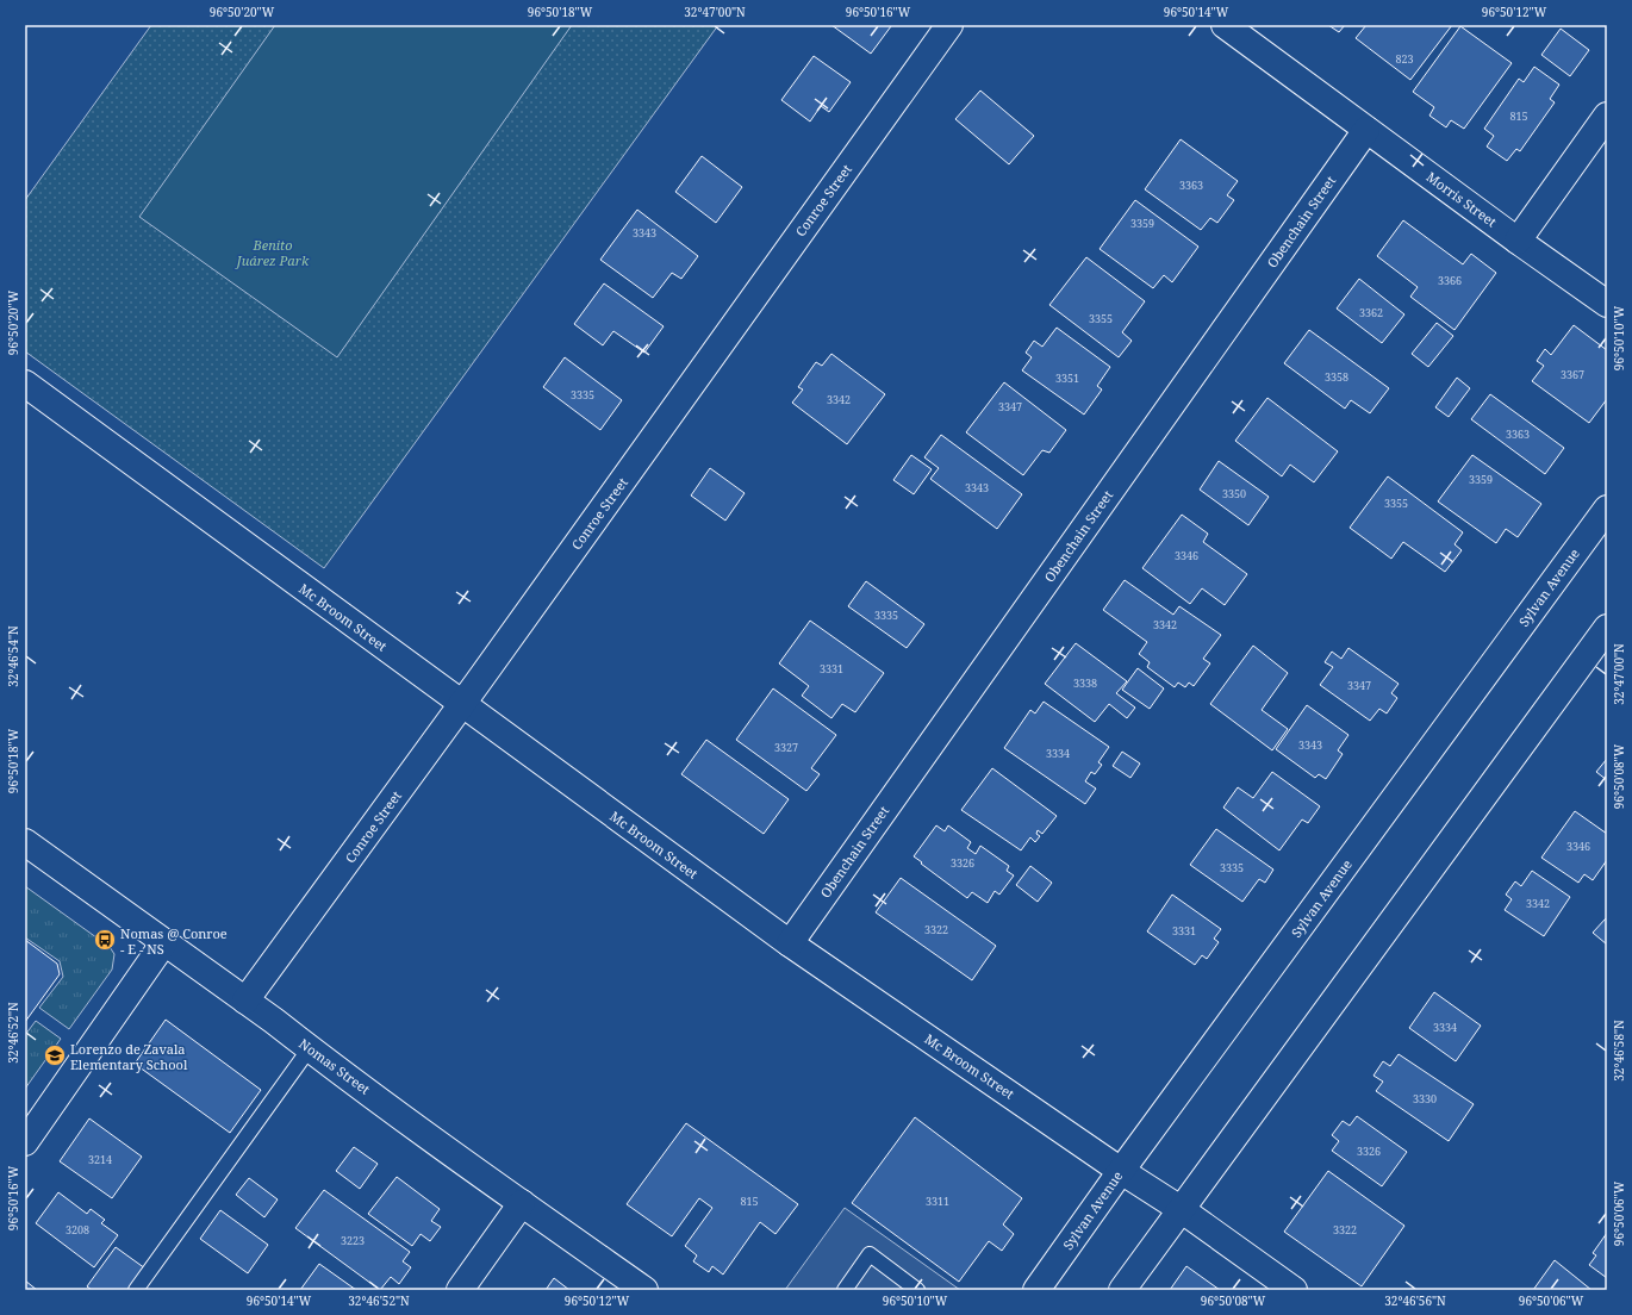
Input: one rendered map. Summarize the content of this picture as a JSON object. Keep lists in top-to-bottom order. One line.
{"streets":{"street":["Morris Street","Conroe Street","Obenchain Street","Sylvan Avenue","Mc Broom Street","Nomas Street"]},"crossings":[["Morris Street","Obenchain Street"],["Conroe Street","Mc Broom Street"],["Conroe Street","Nomas Street"],["Obenchain Street","Mc Broom Street"],["Sylvan Avenue","Mc Broom Street"]],"parks":["Benito Juárez Park"],"places":{"bus stop":["Nomas @ Conroe - E - NS"],"school or university":["Lorenzo de Zavala Elementary School"]},"house_numbers":["823","815","3363","3359","3343","3366","3362","3355","3367","3358","3351","3335","3342","3347","3363","3359","3343","3350","3355","3346","3335","3342","3331","3338","3347","3343","3327","3334","3346","3326","3335","3342","3322","3331","3334","3330","3326","3214","815","3311","3208","3322","3223"],"coordinates":["96°50'20\"W","96°50'18\"W","32°47'00\"N","96°50'16\"W","96°50'14\"W","96°50'12\"W","96°50'10\"W","32°46'54\"N","96°50'08\"W","32°46'52\"N","32°46'58\"N","96°50'06\"W","32°46'56\"N"]}
